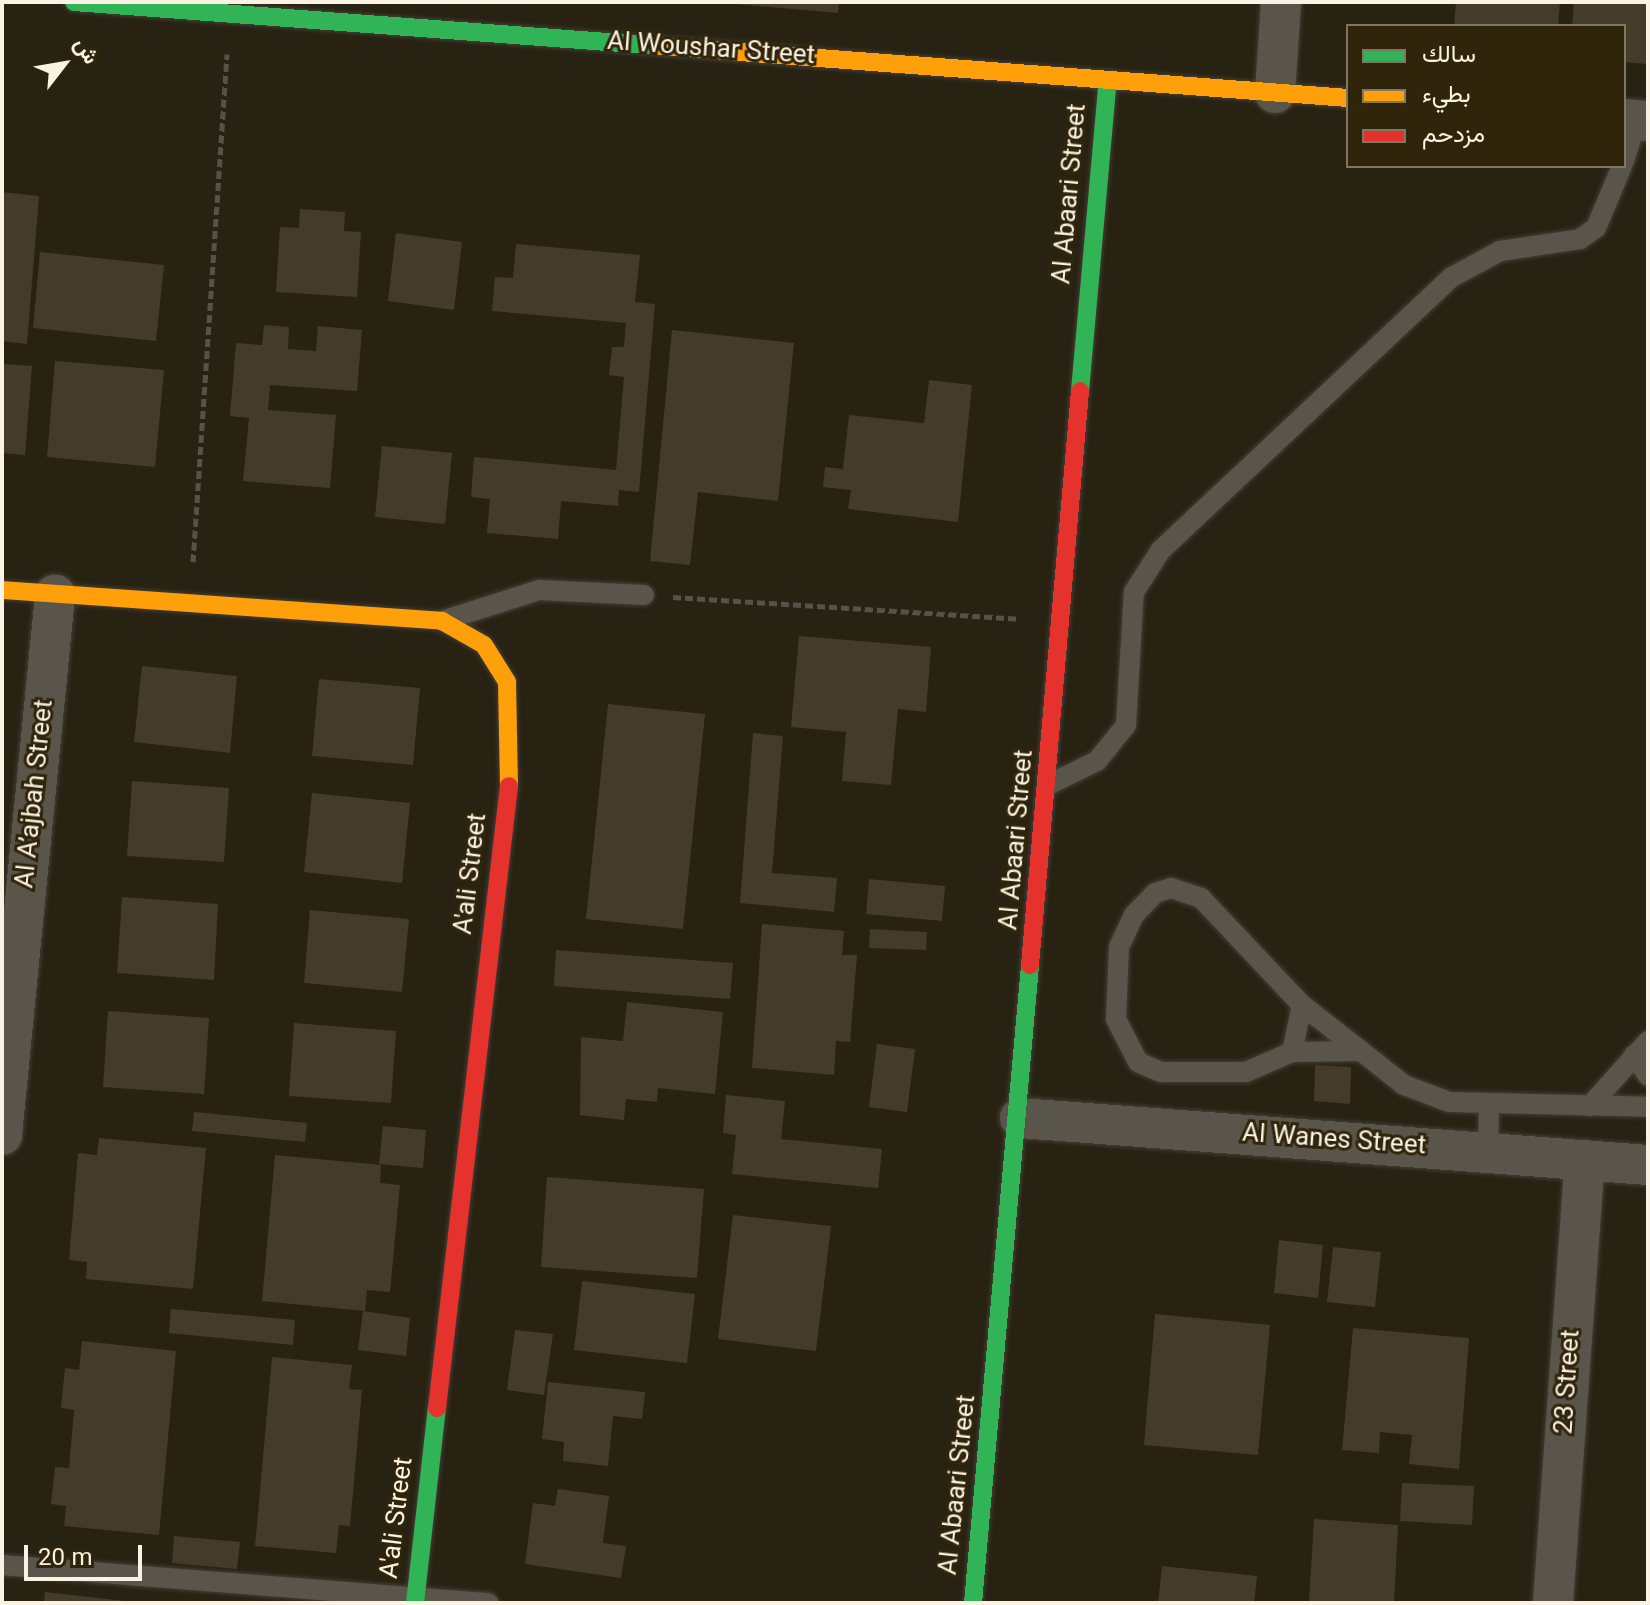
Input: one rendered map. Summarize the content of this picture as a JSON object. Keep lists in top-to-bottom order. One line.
{"streets":{"street":["Al Woushar Street","Al Abaari Street","Al A’ajbah Street","A'ali Street","Al Wanes Street","23 Street"]},"crossings":[["Al Woushar Street","Al Abaari Street"],["Al Abaari Street","Al Wanes Street"],["Al A’ajbah Street","A'ali Street"],["Al Wanes Street","23 Street"]],"legend":["سالك","بطيء","مزدحم"],"scale_bar":"20 m","north":"top right"}
